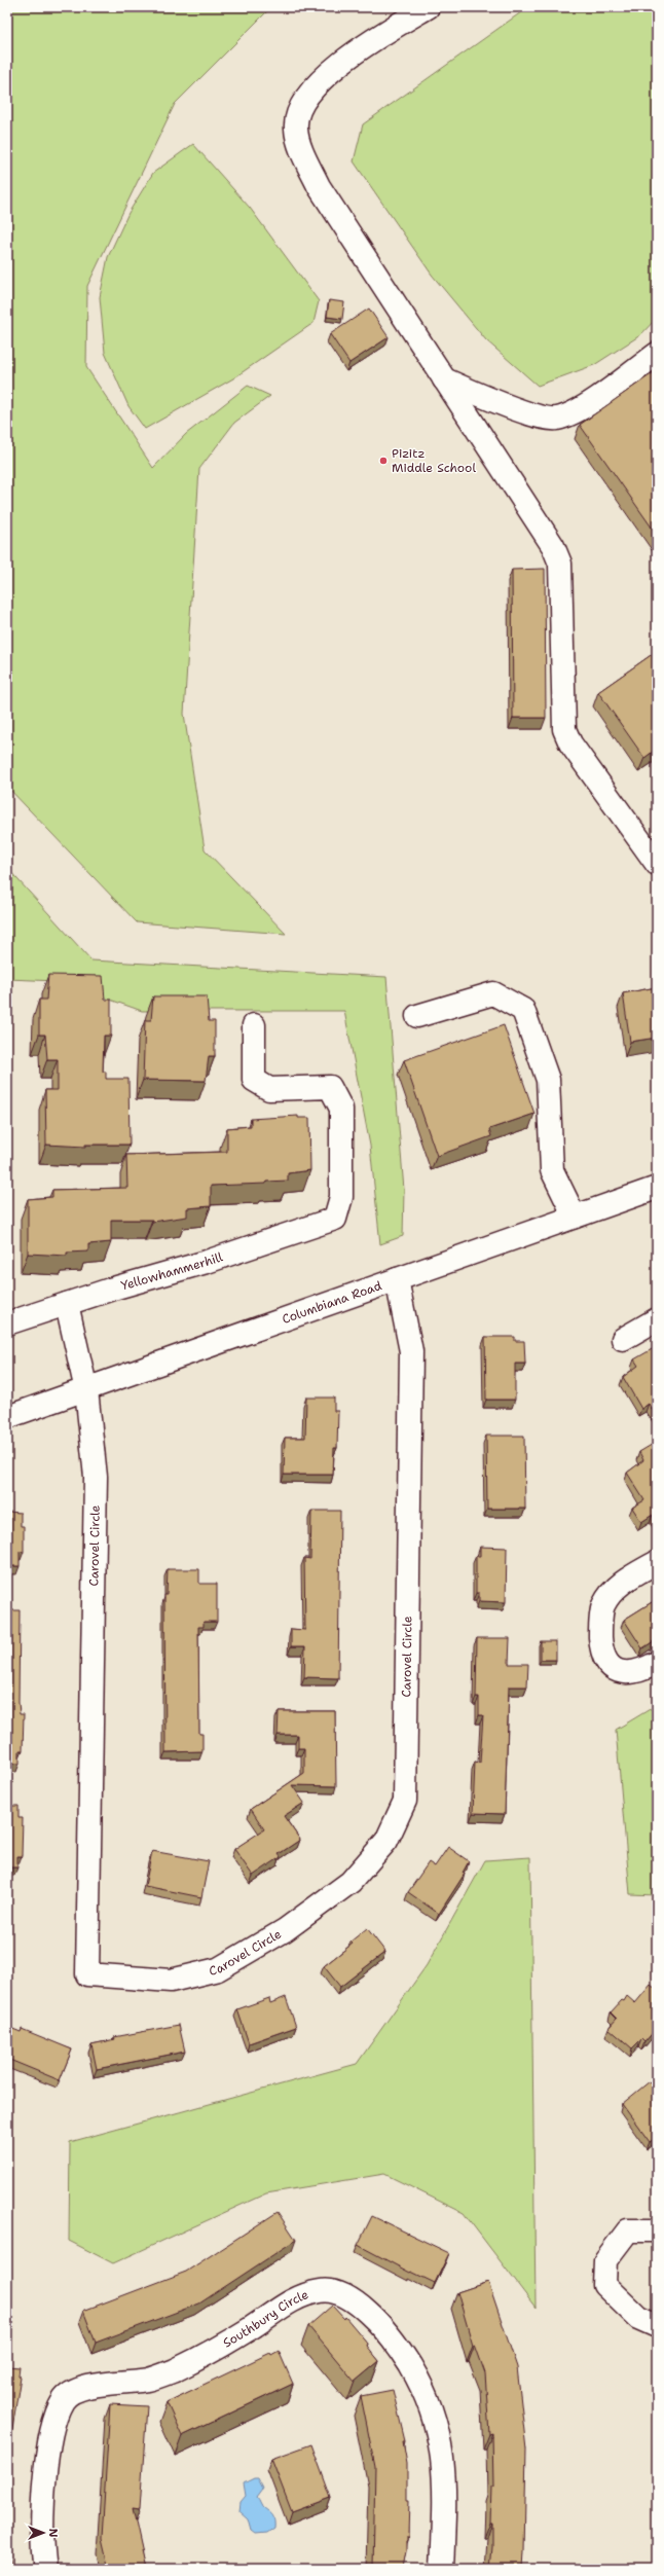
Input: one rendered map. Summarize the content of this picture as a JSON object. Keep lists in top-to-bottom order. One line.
{"streets":{"street":["Yellowhammerhill","Columbiana Road","Carovel Circle","Southbury Circle"]},"crossings":[["Columbiana Road","Carovel Circle"]],"places":["Pizitz Middle School"],"north":"right"}
